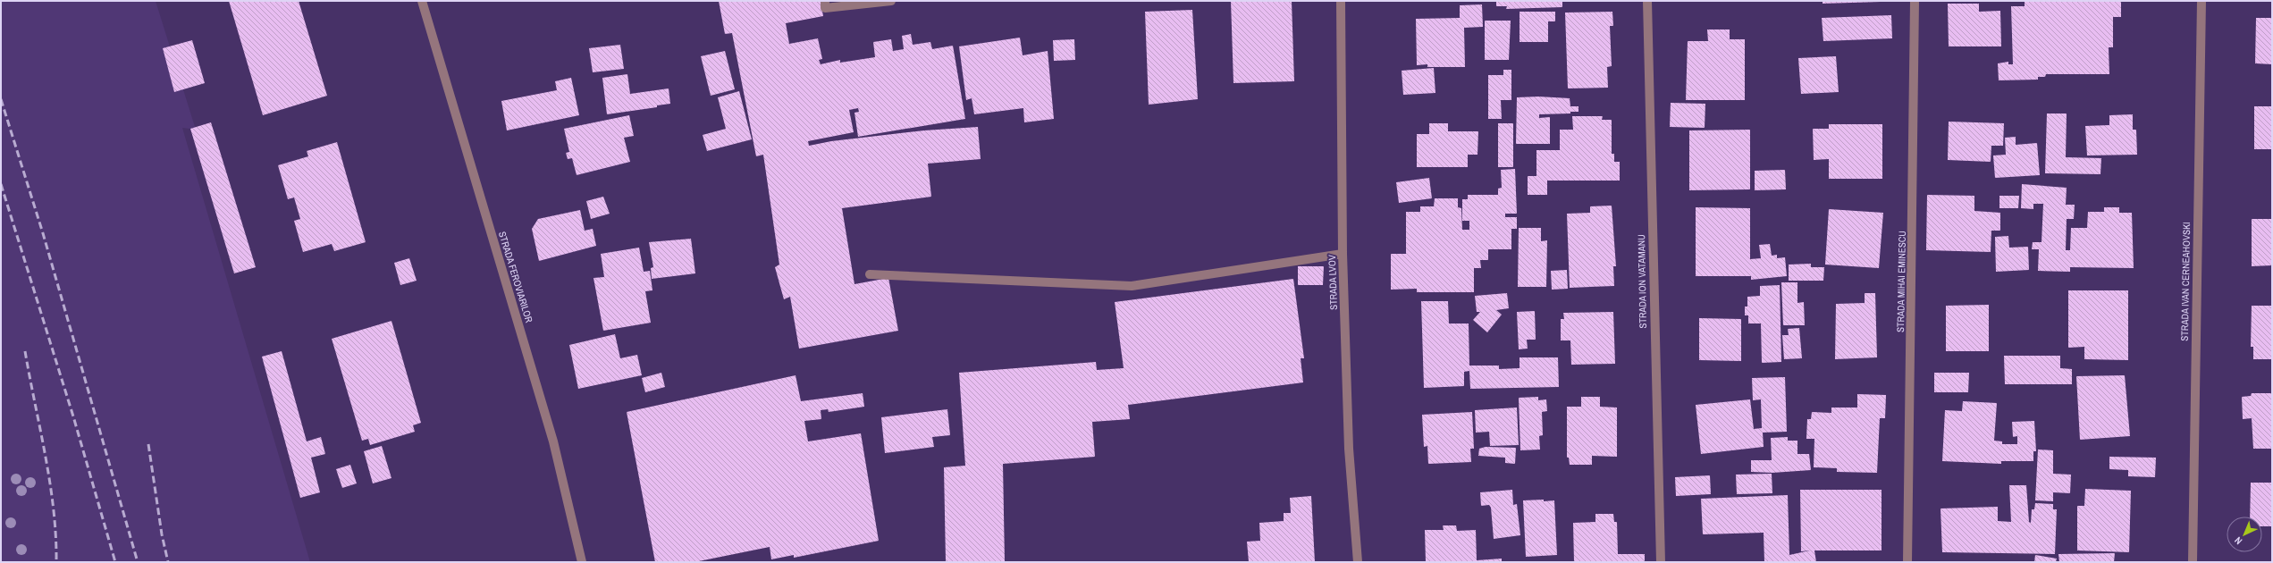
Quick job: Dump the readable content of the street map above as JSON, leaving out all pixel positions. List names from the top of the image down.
{
  "streets": {
    "street": [
      "STRADA FEROVIARILOR",
      "STRADA ION VATAMANU",
      "STRADA MIHAI EMINESCU",
      "STRADA IVAN CERNEAHOVSKI",
      "STRADA LVOV"
    ]
  },
  "north": "bottom left"
}
